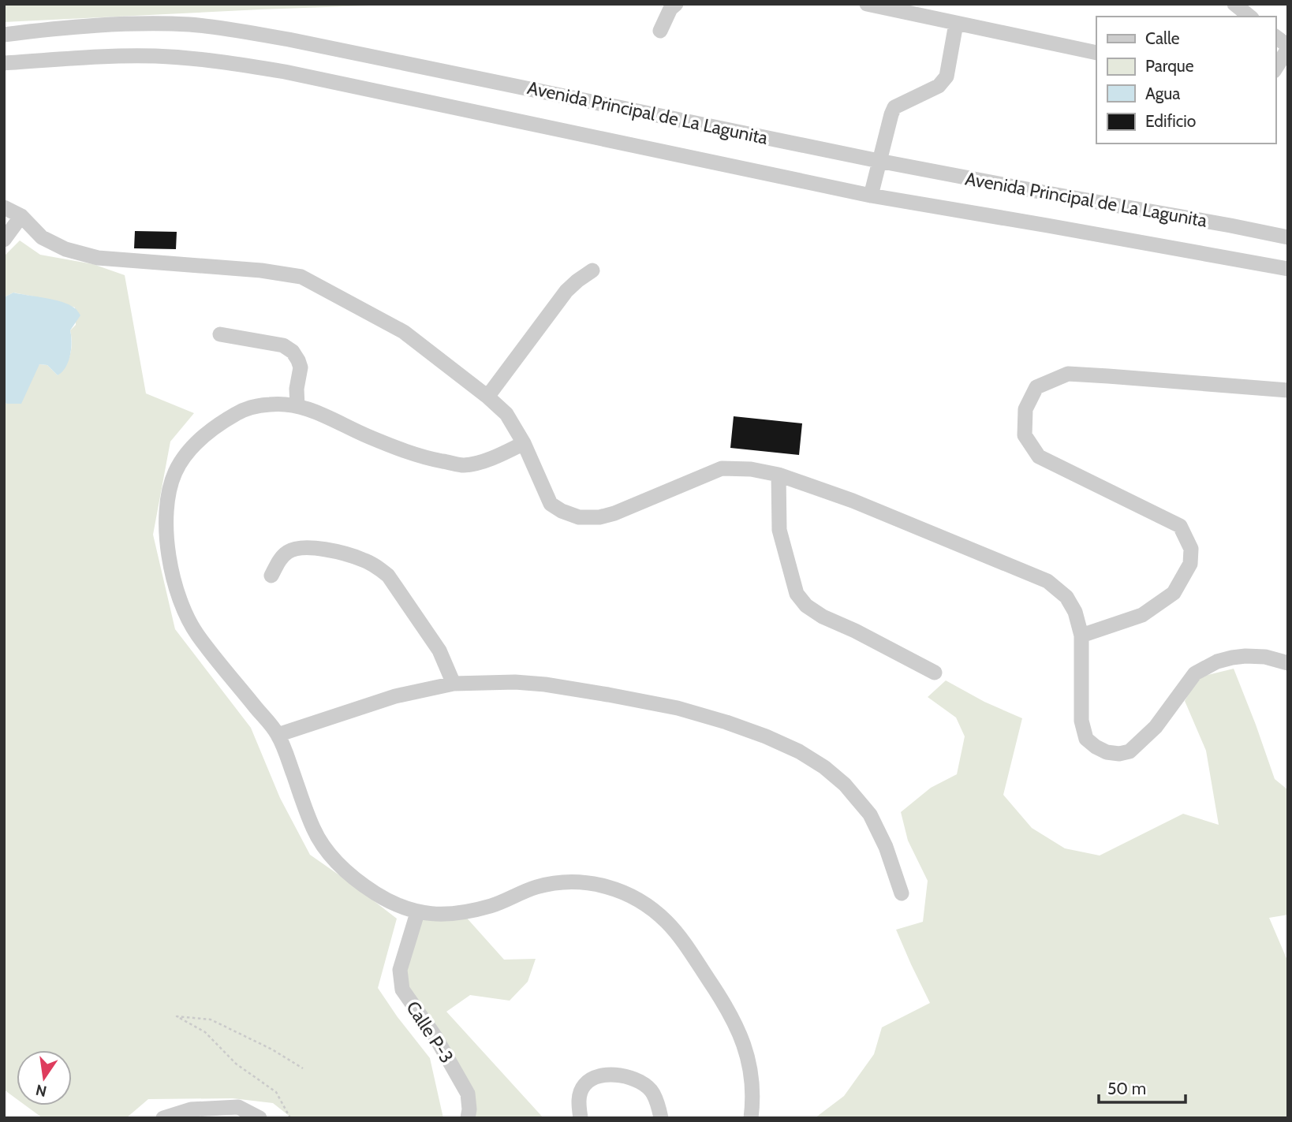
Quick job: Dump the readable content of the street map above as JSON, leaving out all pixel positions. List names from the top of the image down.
{
  "streets": {
    "street": ["Avenida Principal de La Lagunita", "Calle P-3"]
  },
  "legend": [
    "Calle",
    "Parque",
    "Agua",
    "Edificio"
  ],
  "scale_bar": "50 m",
  "north": "bottom"
}
